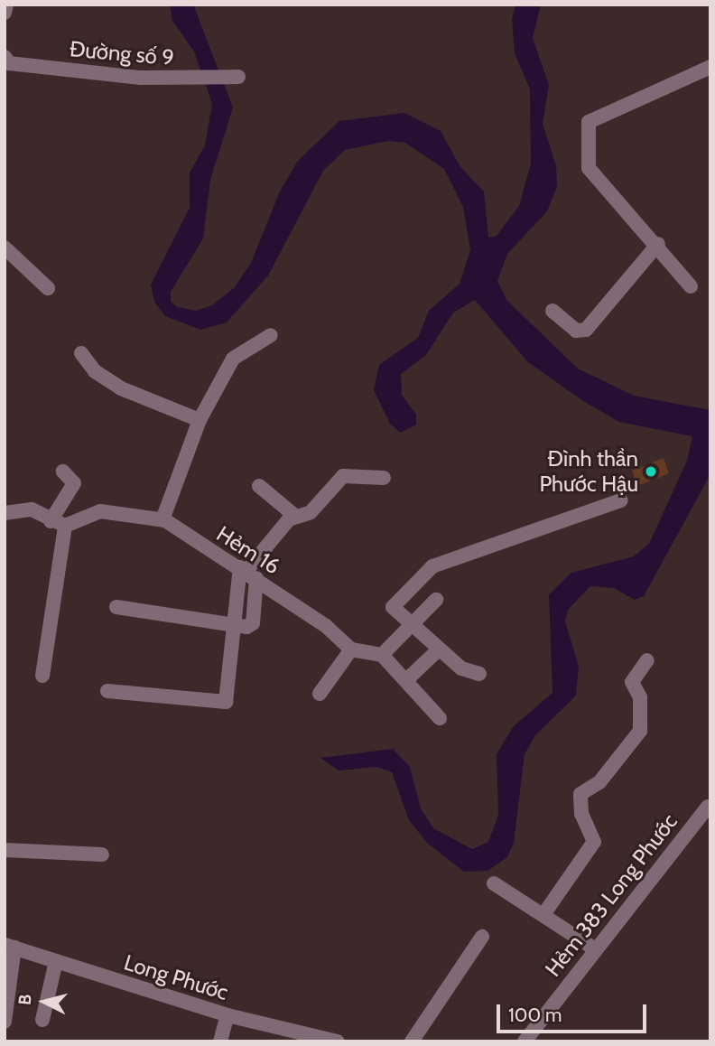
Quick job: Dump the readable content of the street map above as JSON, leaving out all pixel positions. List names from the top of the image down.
{
  "streets": {
    "street": [
      "Đường số 9",
      "Hẻm 16",
      "Hẻm 383 Long Phước",
      "Long Phước"
    ]
  },
  "places": ["Đình thần Phước Hậu"],
  "scale_bar": "100 m",
  "north": "left"
}
